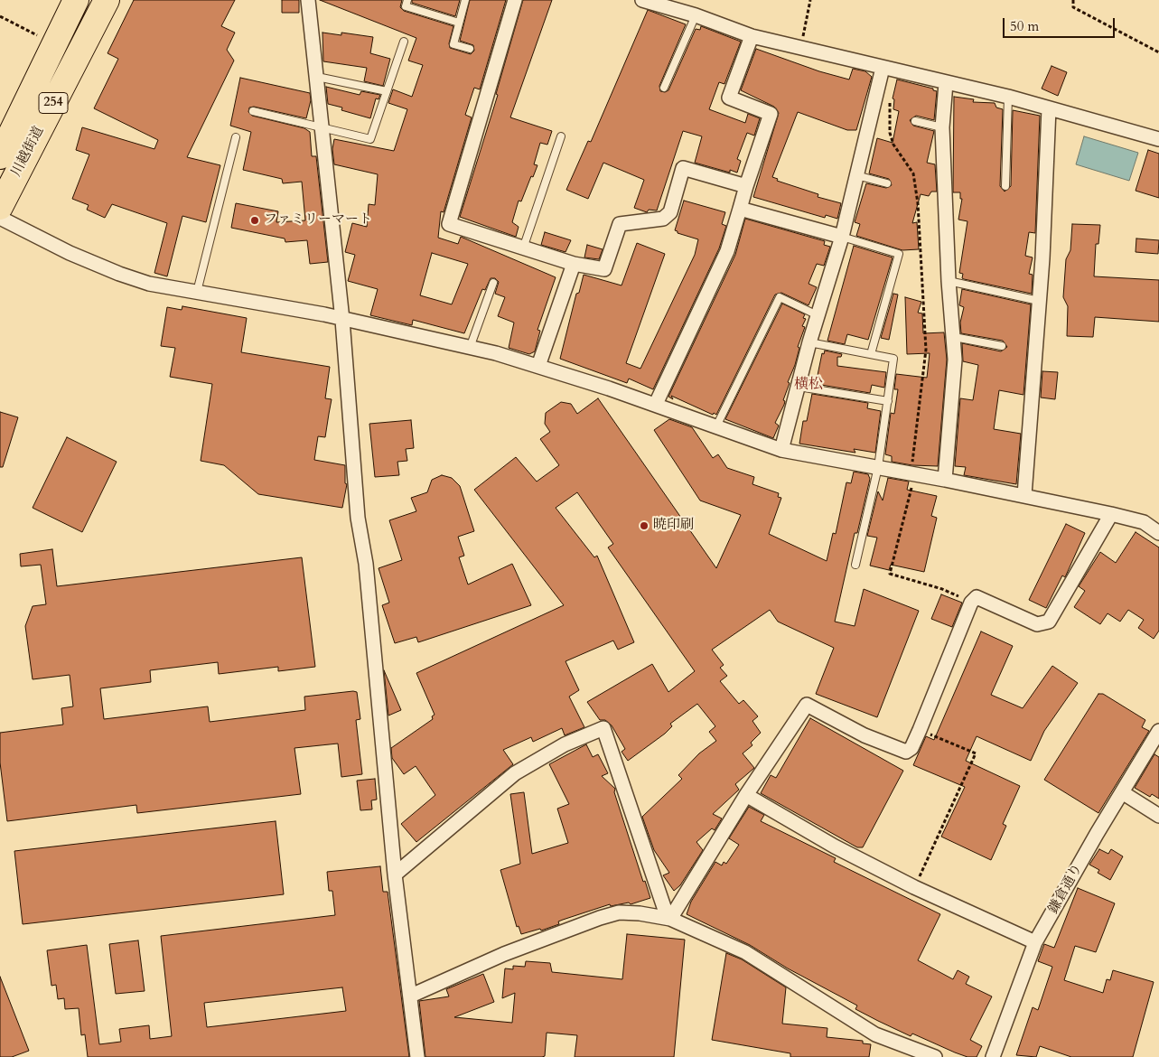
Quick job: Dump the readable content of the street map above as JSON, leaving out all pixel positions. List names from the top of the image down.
{
  "streets": {
    "highway": ["254", "川越街道"],
    "street": ["鎌倉通り"]
  },
  "districts": ["横松"],
  "places": ["ファミリーマート", "暁印刷"],
  "scale_bar": "50 m"
}
